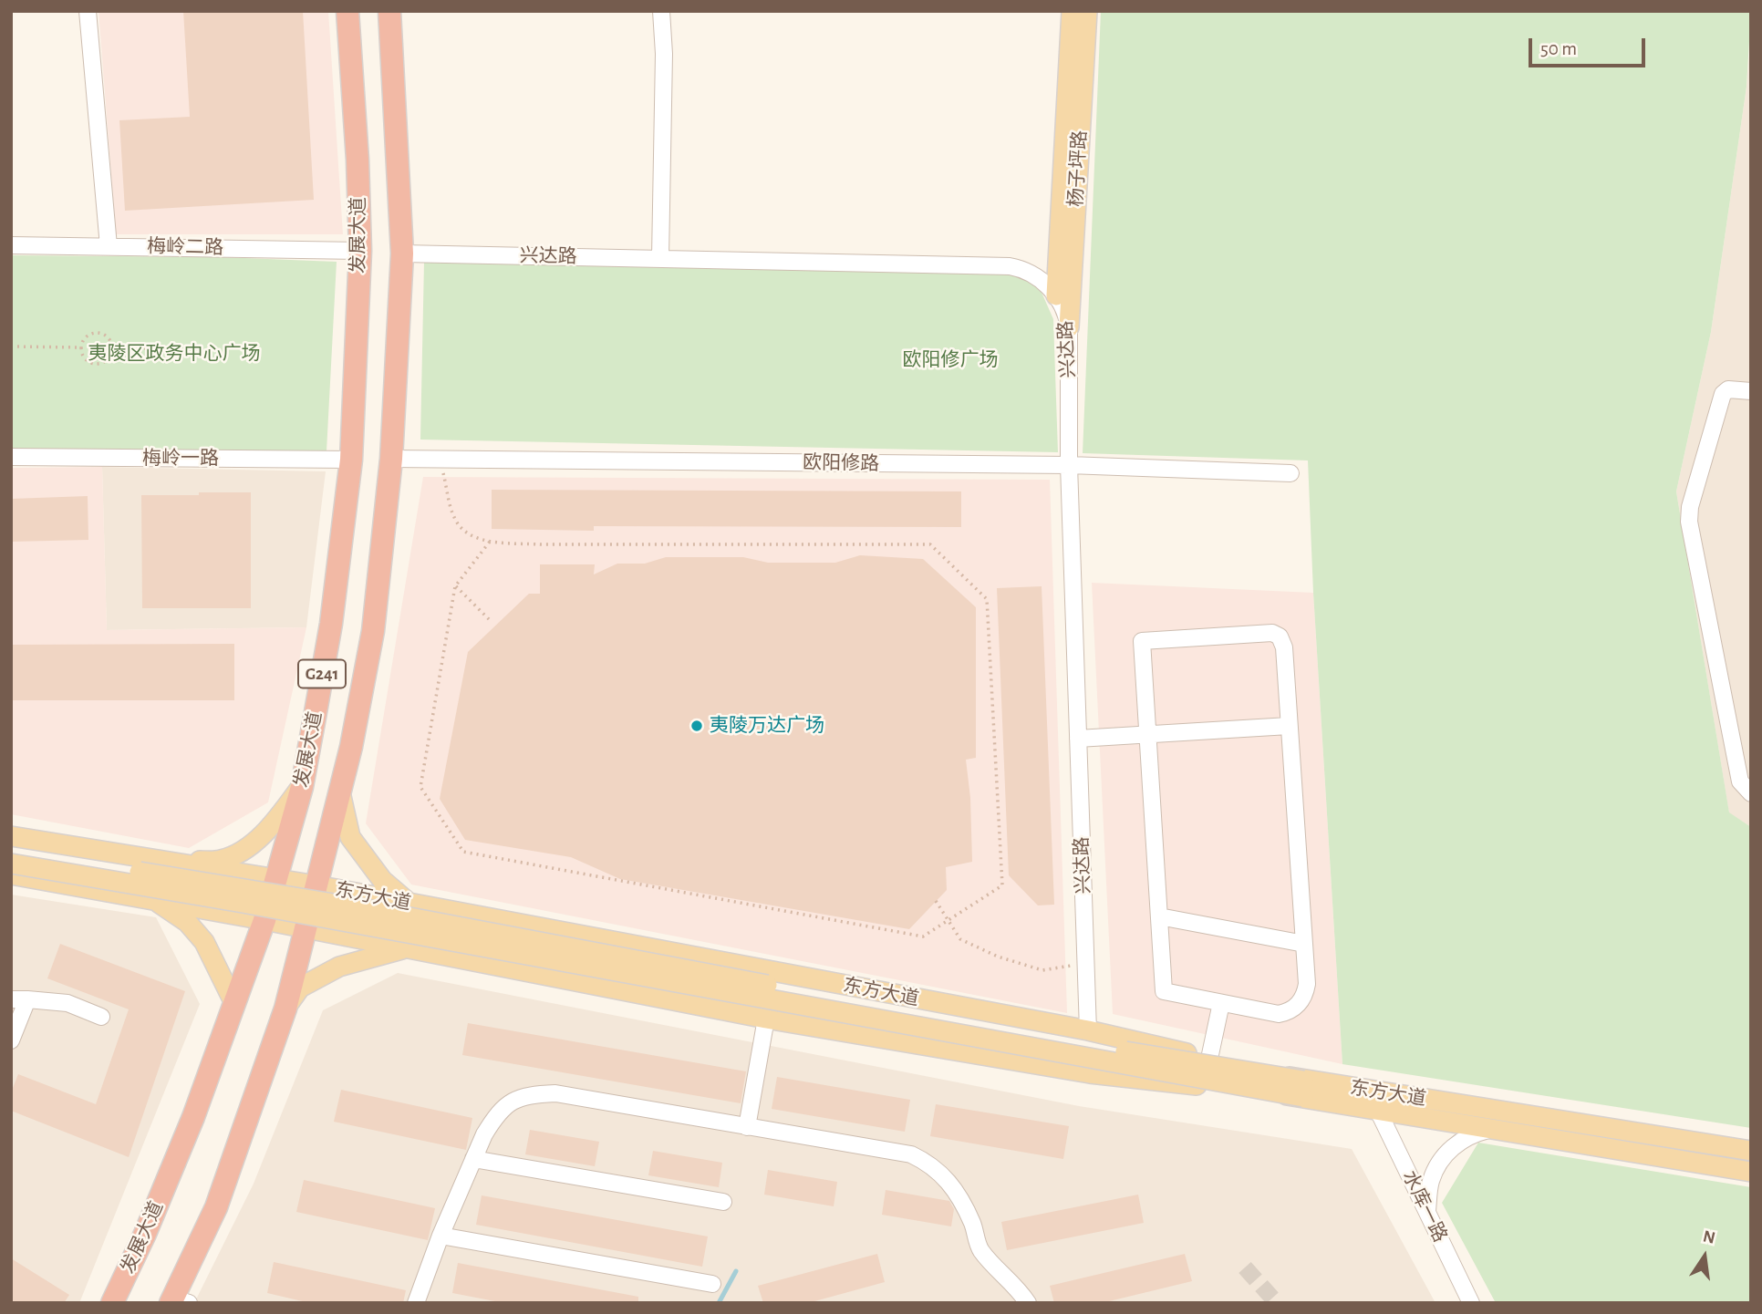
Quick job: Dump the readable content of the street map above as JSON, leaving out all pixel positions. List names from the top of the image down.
{
  "streets": {
    "highway": ["发展大道", "G241"],
    "main road": ["杨子坪路", "东方大道"],
    "street": [
      "梅岭二路",
      "兴达路",
      "梅岭一路",
      "欧阳修路",
      "水库一路"
    ]
  },
  "crossings": [
    ["杨子坪路", "兴达路"],
    ["发展大道", "梅岭二路"],
    ["发展大道", "兴达路"],
    ["发展大道", "梅岭一路"],
    ["发展大道", "欧阳修路"],
    ["发展大道", "东方大道"],
    ["兴达路", "欧阳修路"],
    ["兴达路", "东方大道"],
    ["东方大道", "水库一路"]
  ],
  "parks": ["夷陵区政务中心广场", "欧阳修广场"],
  "places": ["夷陵万达广场"],
  "scale_bar": "50 m",
  "north": "top"
}
